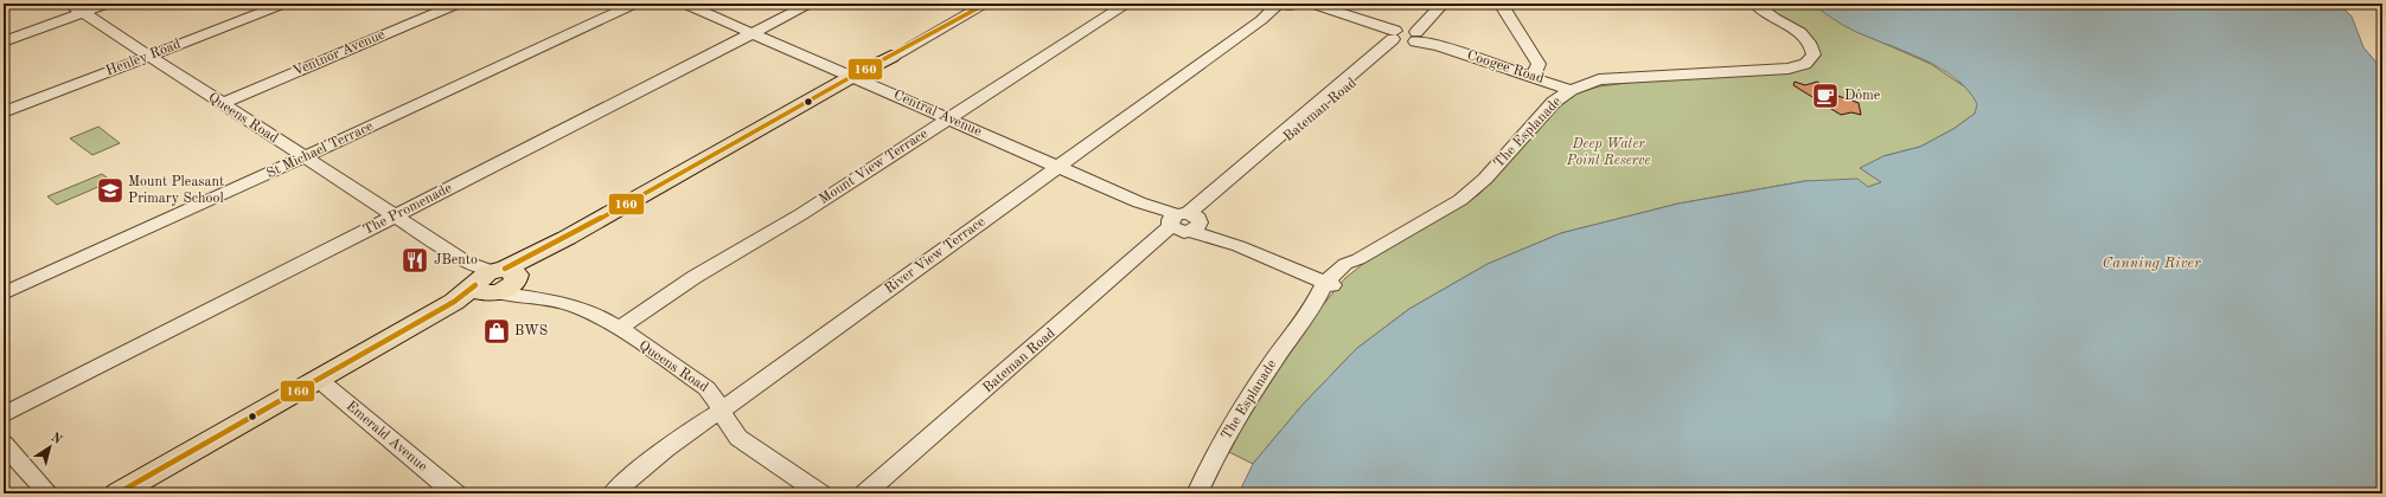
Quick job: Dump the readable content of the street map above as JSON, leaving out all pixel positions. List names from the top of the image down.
{
  "streets": {
    "street": [
      "Ventnor Avenue",
      "Henley Road",
      "Coogee Road",
      "Bateman Road",
      "Central Avenue",
      "Queens Road",
      "The Esplanade",
      "St Michael Terrace",
      "Mount View Terrace",
      "The Promenade",
      "River View Terrace",
      "Emerald Avenue"
    ]
  },
  "crossings": [
    ["Ventnor Avenue", "Queens Road"],
    ["Henley Road", "Queens Road"],
    ["Coogee Road", "Bateman Road"],
    ["Coogee Road", "The Esplanade"],
    ["Coogee Road", "River View Terrace"],
    ["Bateman Road", "Central Avenue"],
    ["Central Avenue", "The Esplanade"],
    ["Central Avenue", "Mount View Terrace"],
    ["Central Avenue", "The Promenade"],
    ["Central Avenue", "River View Terrace"],
    ["Queens Road", "St Michael Terrace"],
    ["Queens Road", "Mount View Terrace"],
    ["Queens Road", "The Promenade"],
    ["Queens Road", "River View Terrace"]
  ],
  "water": ["Canning River"],
  "parks": ["Deep Water Point Reserve"],
  "places": {
    "cafe": ["Dôme"],
    "school or university": ["Mount Pleasant Primary School"],
    "restaurant": ["JBento"],
    "shop": ["BWS"]
  },
  "lines": ["transit line 160"],
  "north": "top right"
}
